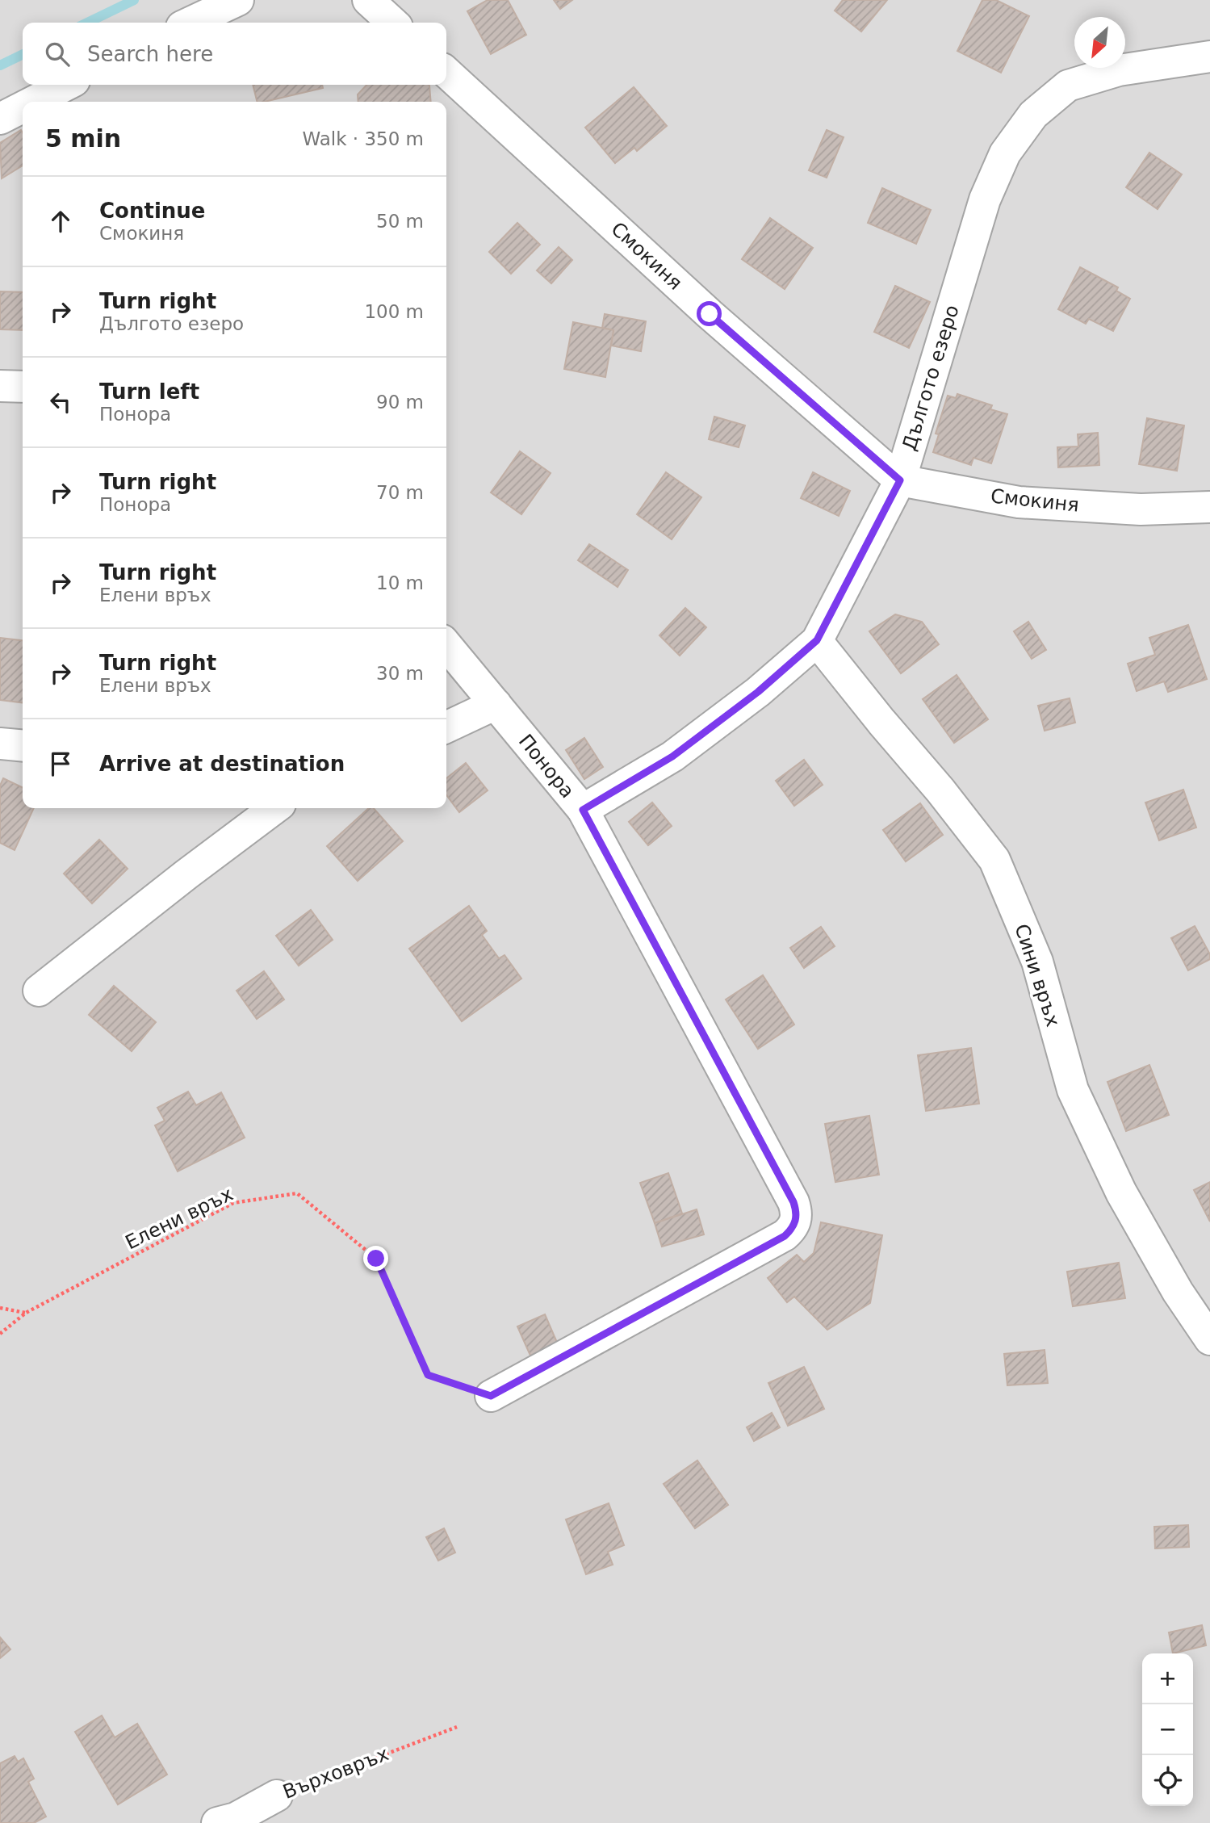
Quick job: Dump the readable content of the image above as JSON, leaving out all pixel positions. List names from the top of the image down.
{
  "streets": {
    "street": [
      "Смокиня",
      "Дългото езеро",
      "Понора",
      "Сини връх",
      "Върховръх"
    ],
    "path": ["Елени връх"]
  },
  "crossings": [
    ["Смокиня", "Дългото езеро"],
    ["Дългото езеро", "Понора"],
    ["Дългото езеро", "Сини връх"],
    ["Понора", "Елени връх"]
  ],
  "north": "bottom left",
  "page": {
    "search": "Search here",
    "heading": ["5 min", "Walk · 350 m"],
    "list": [
      ["Continue", "Смокиня", "50 m"],
      ["Turn right", "Дългото езеро", "100 m"],
      ["Turn left", "Понора", "90 m"],
      ["Turn right", "Понора", "70 m"],
      ["Turn right", "Елени връх", "10 m"],
      ["Turn right", "Елени връх", "30 m"],
      "Arrive at destination"
    ],
    "map_buttons": ["+", "−"]
  }
}
